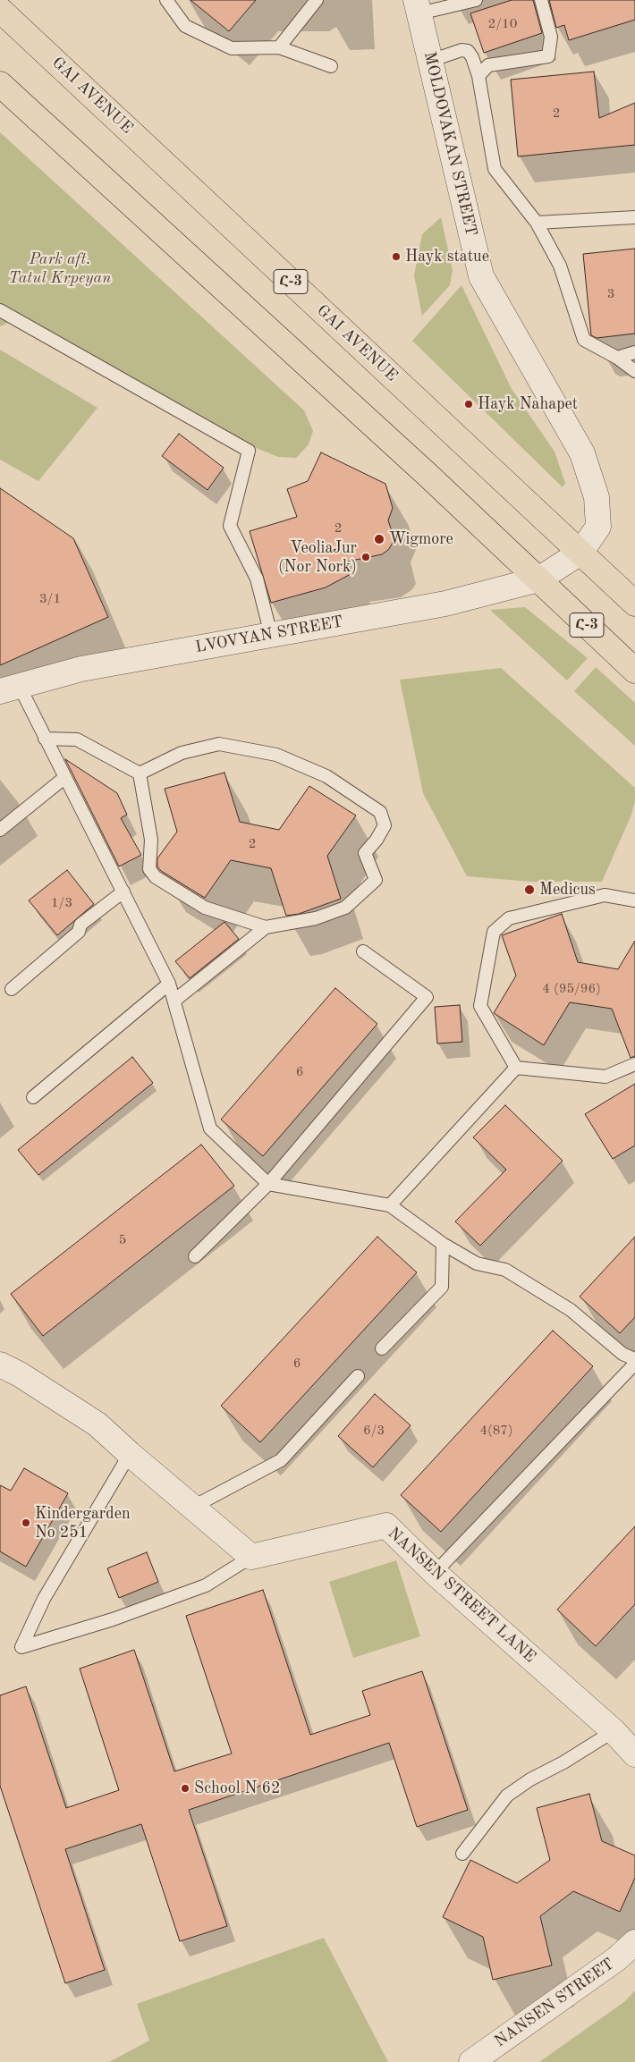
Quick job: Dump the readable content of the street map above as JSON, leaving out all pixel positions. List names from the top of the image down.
{
  "streets": {
    "main road": ["GAI AVENUE", "Հ-3"],
    "street": [
      "MOLDOVAKAN STREET",
      "LVOVYAN STREET",
      "NANSEN STREET LANE",
      "NANSEN STREET"
    ]
  },
  "crossings": [
    ["GAI AVENUE", "MOLDOVAKAN STREET"],
    ["MOLDOVAKAN STREET", "Հ-3"],
    ["MOLDOVAKAN STREET", "LVOVYAN STREET"],
    ["Հ-3", "LVOVYAN STREET"]
  ],
  "parks": ["Park aft. Tatul Krpeyan"],
  "places": [
    "Hayk statue",
    "Hayk Nahapet",
    "Wigmore",
    "VeoliaJur (Nor Nork)",
    "Medicus",
    "Kindergarden No 251",
    "School N 62"
  ],
  "house_numbers": [
    "2/10",
    "2",
    "3",
    "2",
    "3/1",
    "2",
    "1/3",
    "4 (95/96)",
    "6",
    "5",
    "6",
    "6/3",
    "4(87)"
  ]
}
